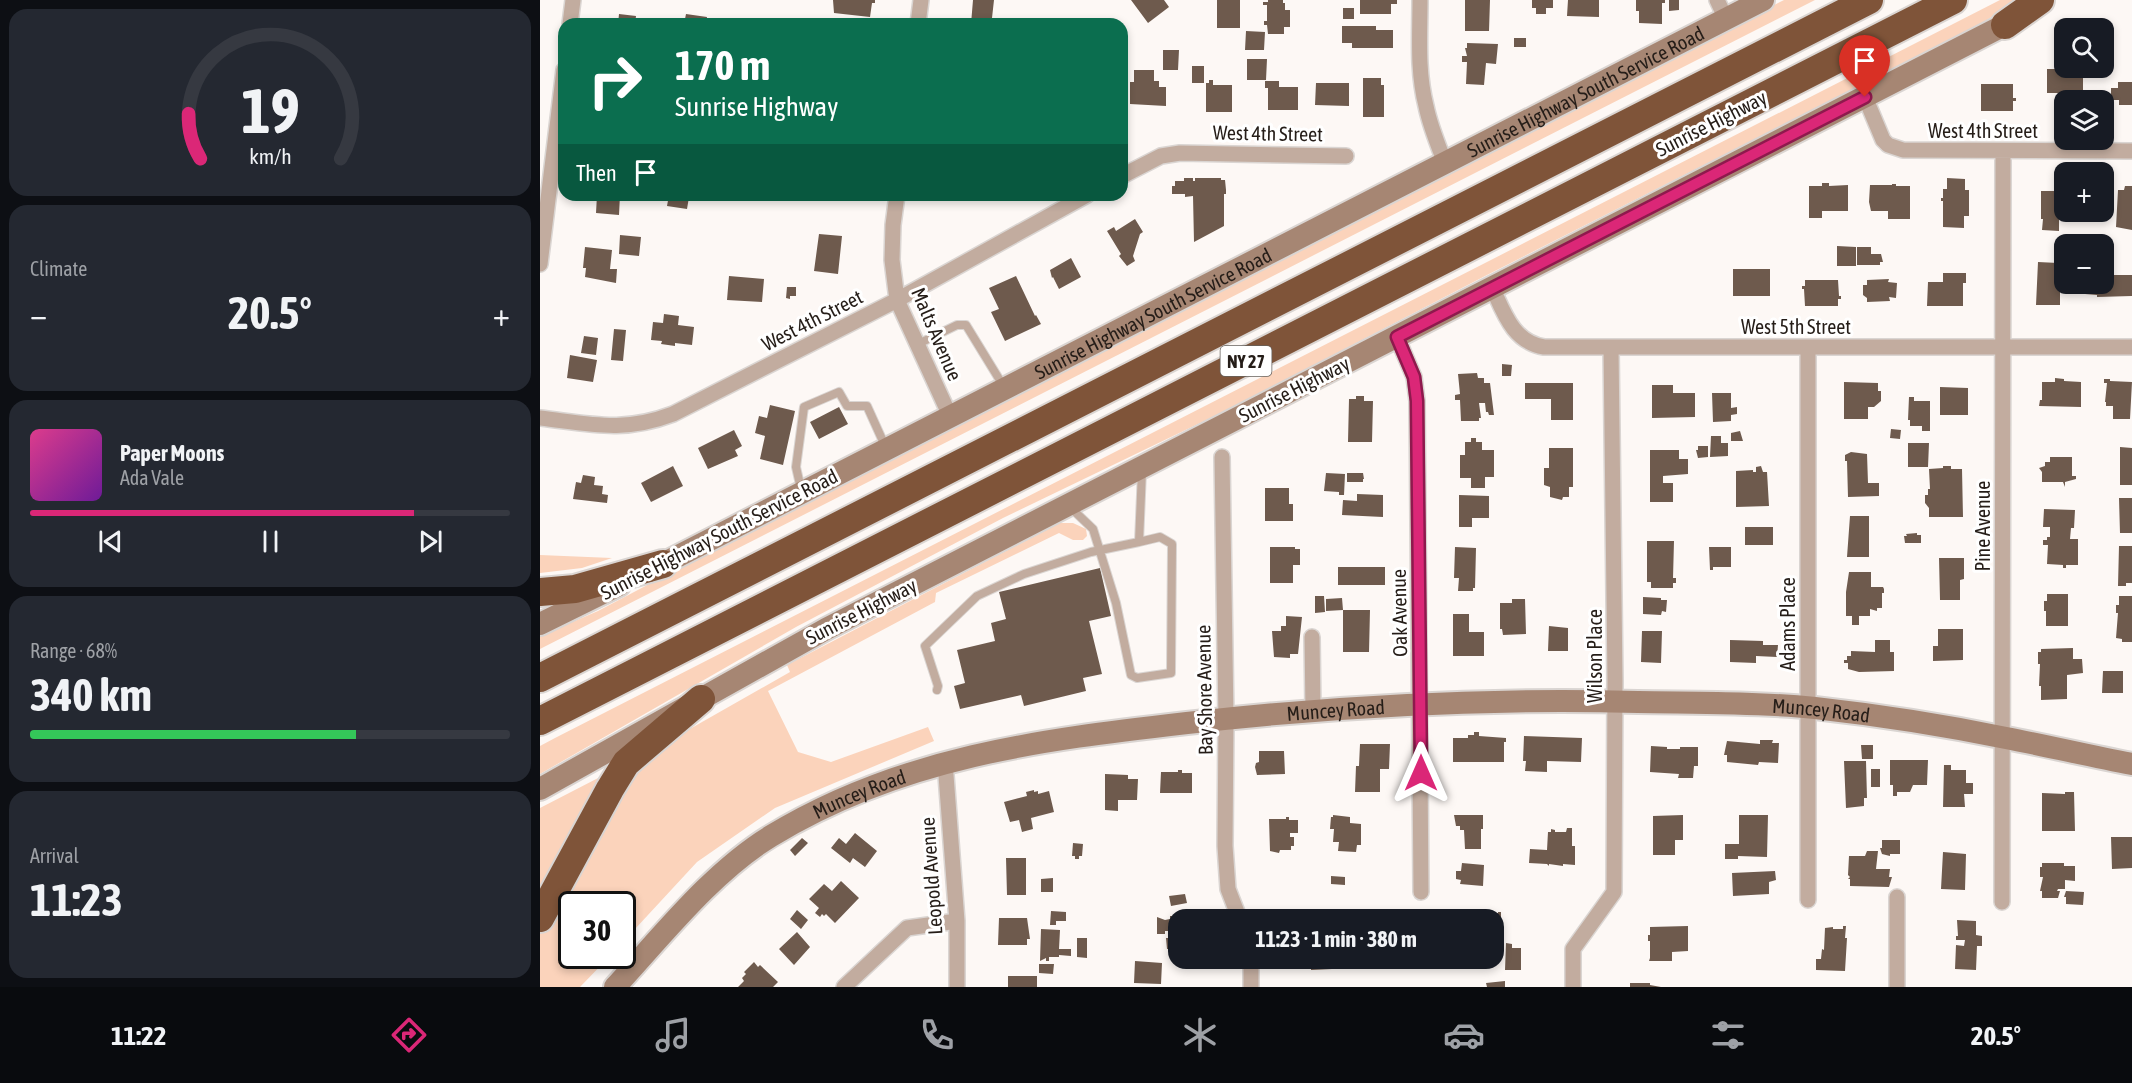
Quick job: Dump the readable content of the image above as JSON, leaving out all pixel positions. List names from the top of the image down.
{
  "streets": {
    "highway": ["Sunrise Highway", "NY 27"],
    "main road": ["Sunrise Highway South Service Road", "Muncey Road"],
    "street": [
      "West 4th Street",
      "West 5th Street",
      "Malts Avenue",
      "Pine Avenue",
      "Oak Avenue",
      "Adams Place",
      "Wilson Place",
      "Bay Shore Avenue",
      "Leopold Avenue"
    ]
  },
  "crossings": [
    ["Sunrise Highway South Service Road", "Malts Avenue"],
    ["Sunrise Highway", "West 4th Street"],
    ["Sunrise Highway", "West 5th Street"],
    ["Sunrise Highway", "Oak Avenue"],
    ["West 4th Street", "Malts Avenue"],
    ["West 4th Street", "Pine Avenue"],
    ["West 5th Street", "Pine Avenue"],
    ["West 5th Street", "Adams Place"],
    ["West 5th Street", "Wilson Place"],
    ["Pine Avenue", "Muncey Road"],
    ["Oak Avenue", "Muncey Road"],
    ["Adams Place", "Muncey Road"],
    ["Wilson Place", "Muncey Road"],
    ["Bay Shore Avenue", "Muncey Road"],
    ["Muncey Road", "Leopold Avenue"]
  ],
  "page": {
    "map_buttons": ["+", "−"],
    "turn": ["170 m", "Sunrise Highway"],
    "then": "Then",
    "tile": [
      "Climate",
      ["Range · 68%", "340 km"],
      ["Arrival", "11:23"]
    ],
    "heat": ["−", "20.5°", "+"],
    "song": ["Paper Moons", "Ada Vale"],
    "limit": "30",
    "trip": "11:23 · 1 min · 380 m",
    "tabs": ["11:22", "20.5°"],
    "gauge": ["19", "km/h"]
  }
}
